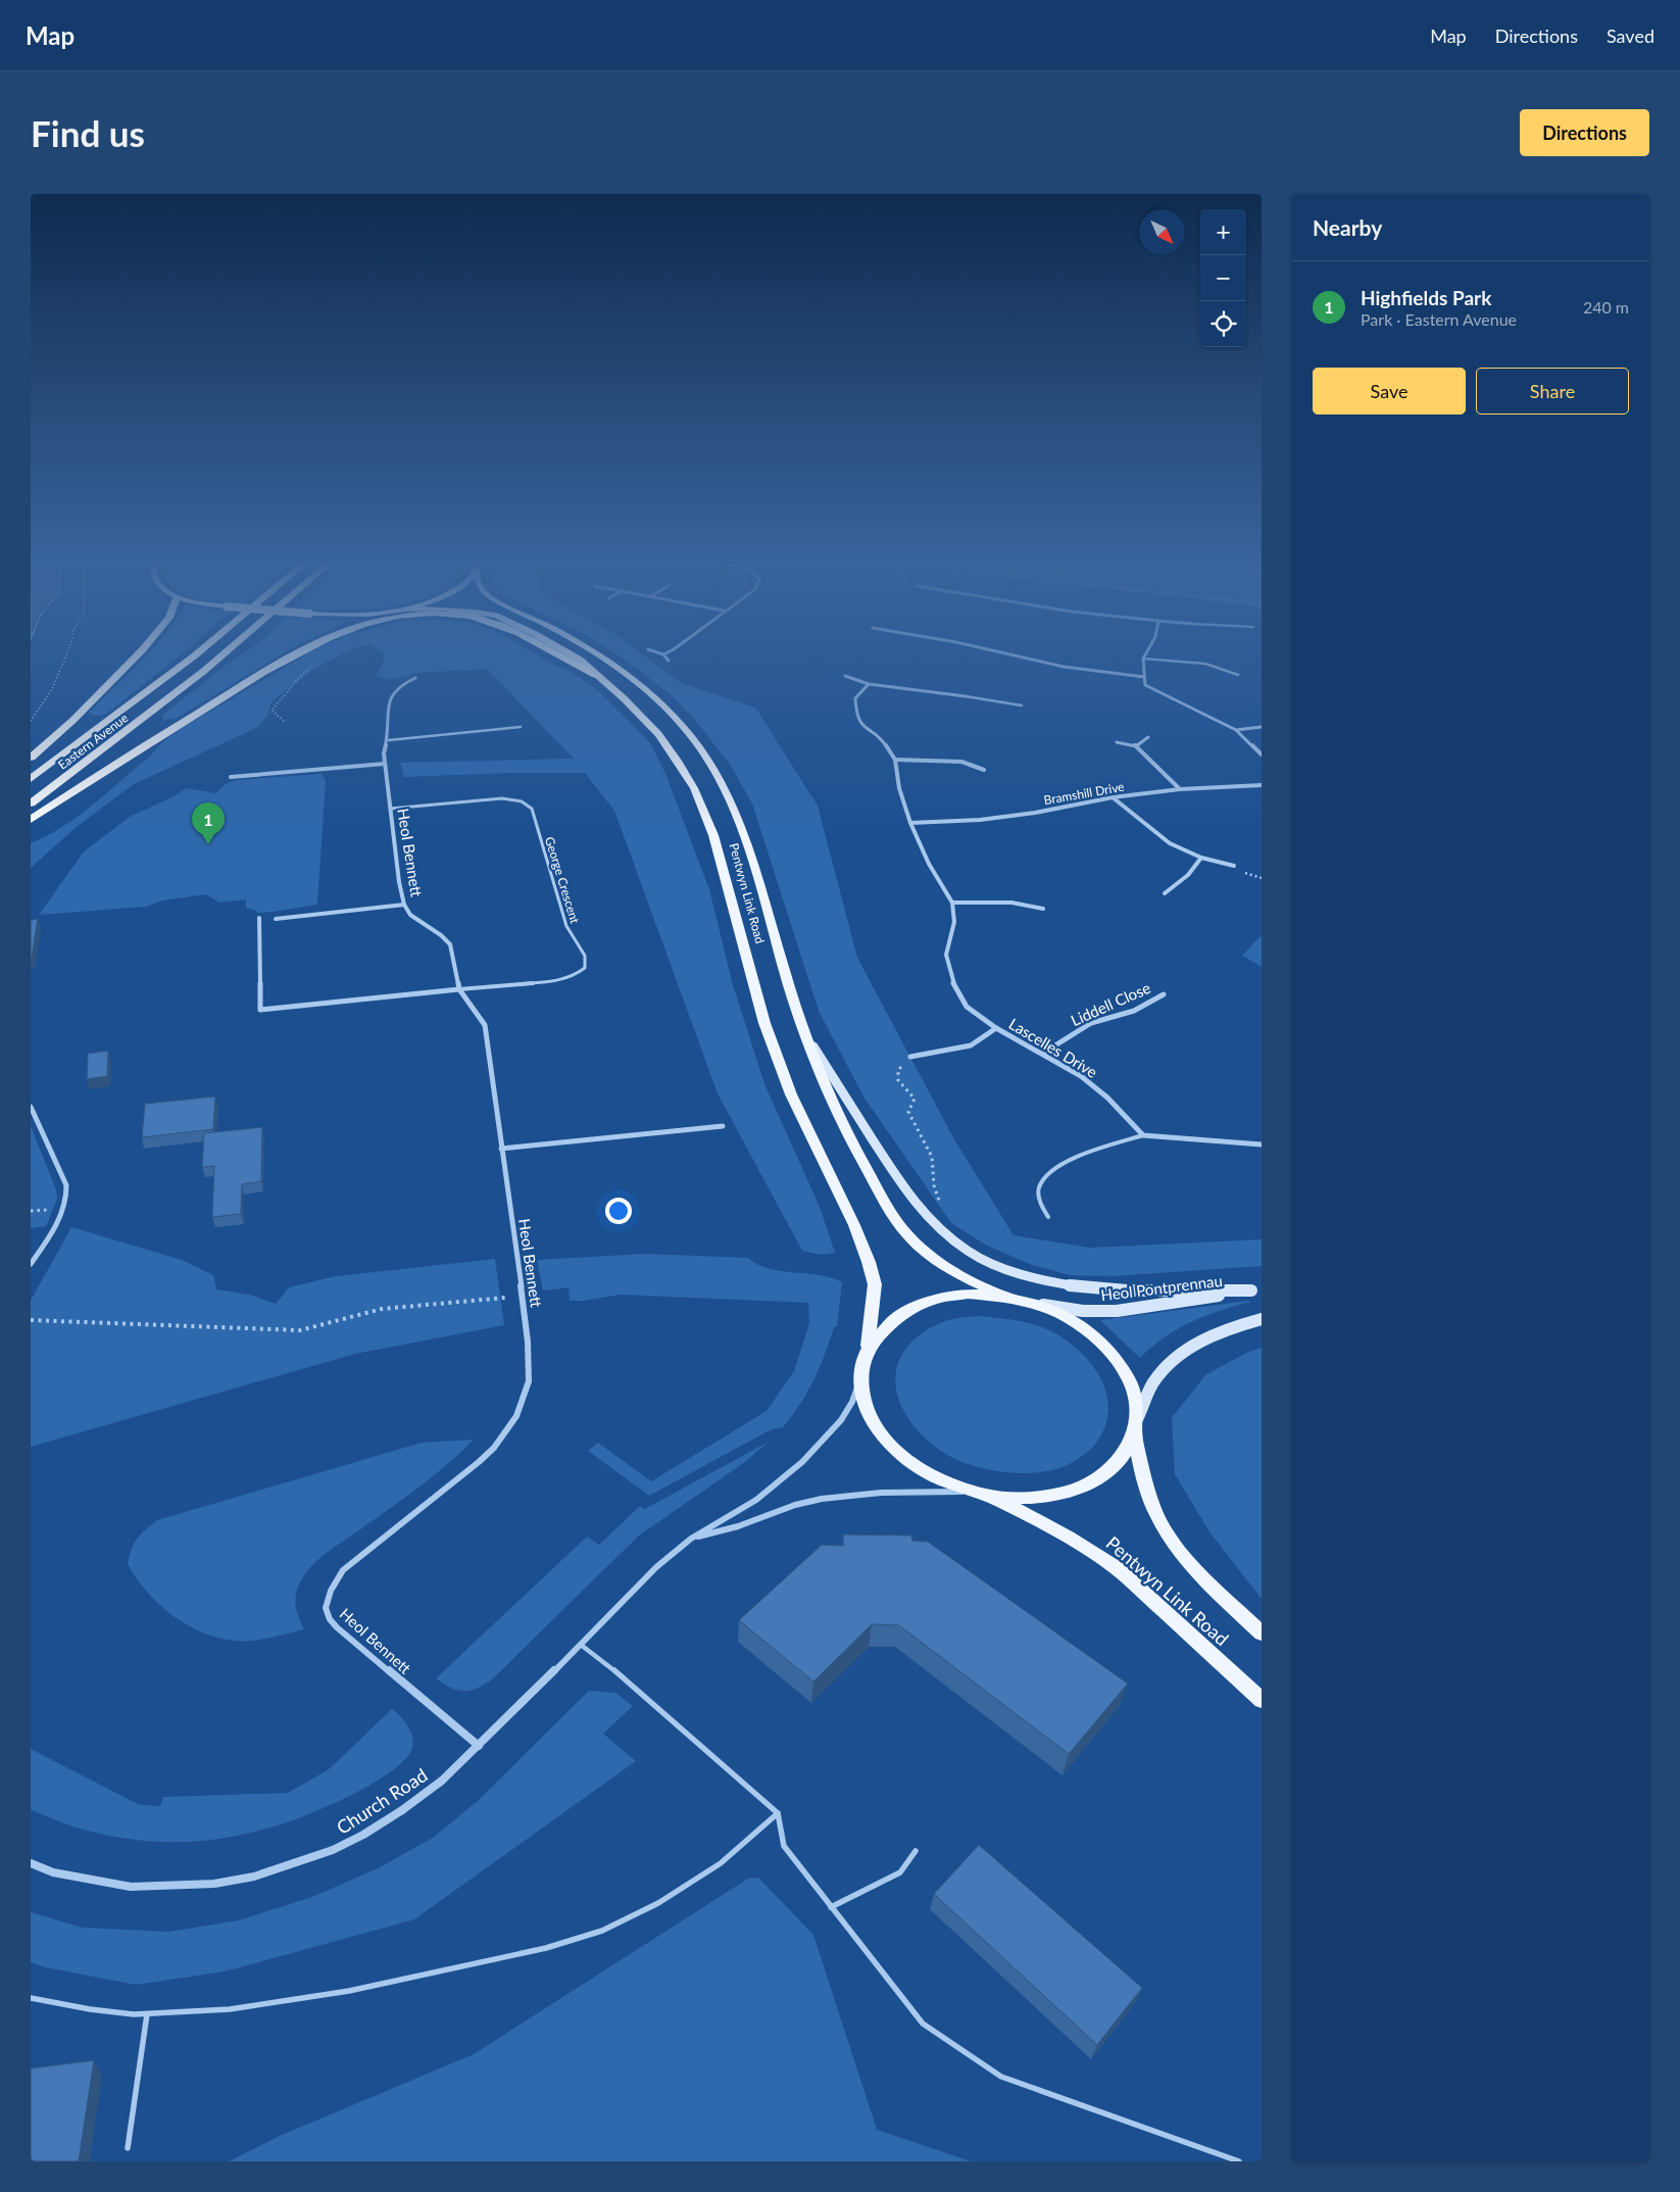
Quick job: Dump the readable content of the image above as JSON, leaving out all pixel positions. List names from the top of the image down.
{
  "streets": {
    "highway": ["Eastern Avenue"],
    "main road": ["Pentwyn Link Road"],
    "street": [
      "Bramshill Drive",
      "Heol Bennett",
      "Liddell Close",
      "Lascelles Drive",
      "Heol Pontprennau",
      "Church Road"
    ],
    "lane": ["George Crescent"]
  },
  "crossings": [
    ["Bramshill Drive", "Lascelles Drive"],
    ["Heol Bennett", "George Crescent"],
    ["Heol Bennett", "Church Road"],
    ["Pentwyn Link Road", "Heol Pontprennau"],
    ["Pentwyn Link Road", "Church Road"],
    ["Liddell Close", "Lascelles Drive"]
  ],
  "north": "bottom right",
  "page": {
    "header": "Map",
    "nav": ["Map", "Directions", "Saved"],
    "buttons": [
      "Directions",
      ["Save", "Share"]
    ],
    "title": "Find us",
    "heading": "Nearby",
    "map_buttons": ["+", "−"],
    "list": [
      {
        "mark": "1",
        "name": "Highfields Park",
        "note": "Park · Eastern Avenue",
        "value": "240 m"
      }
    ],
    "pins": "1"
  }
}
